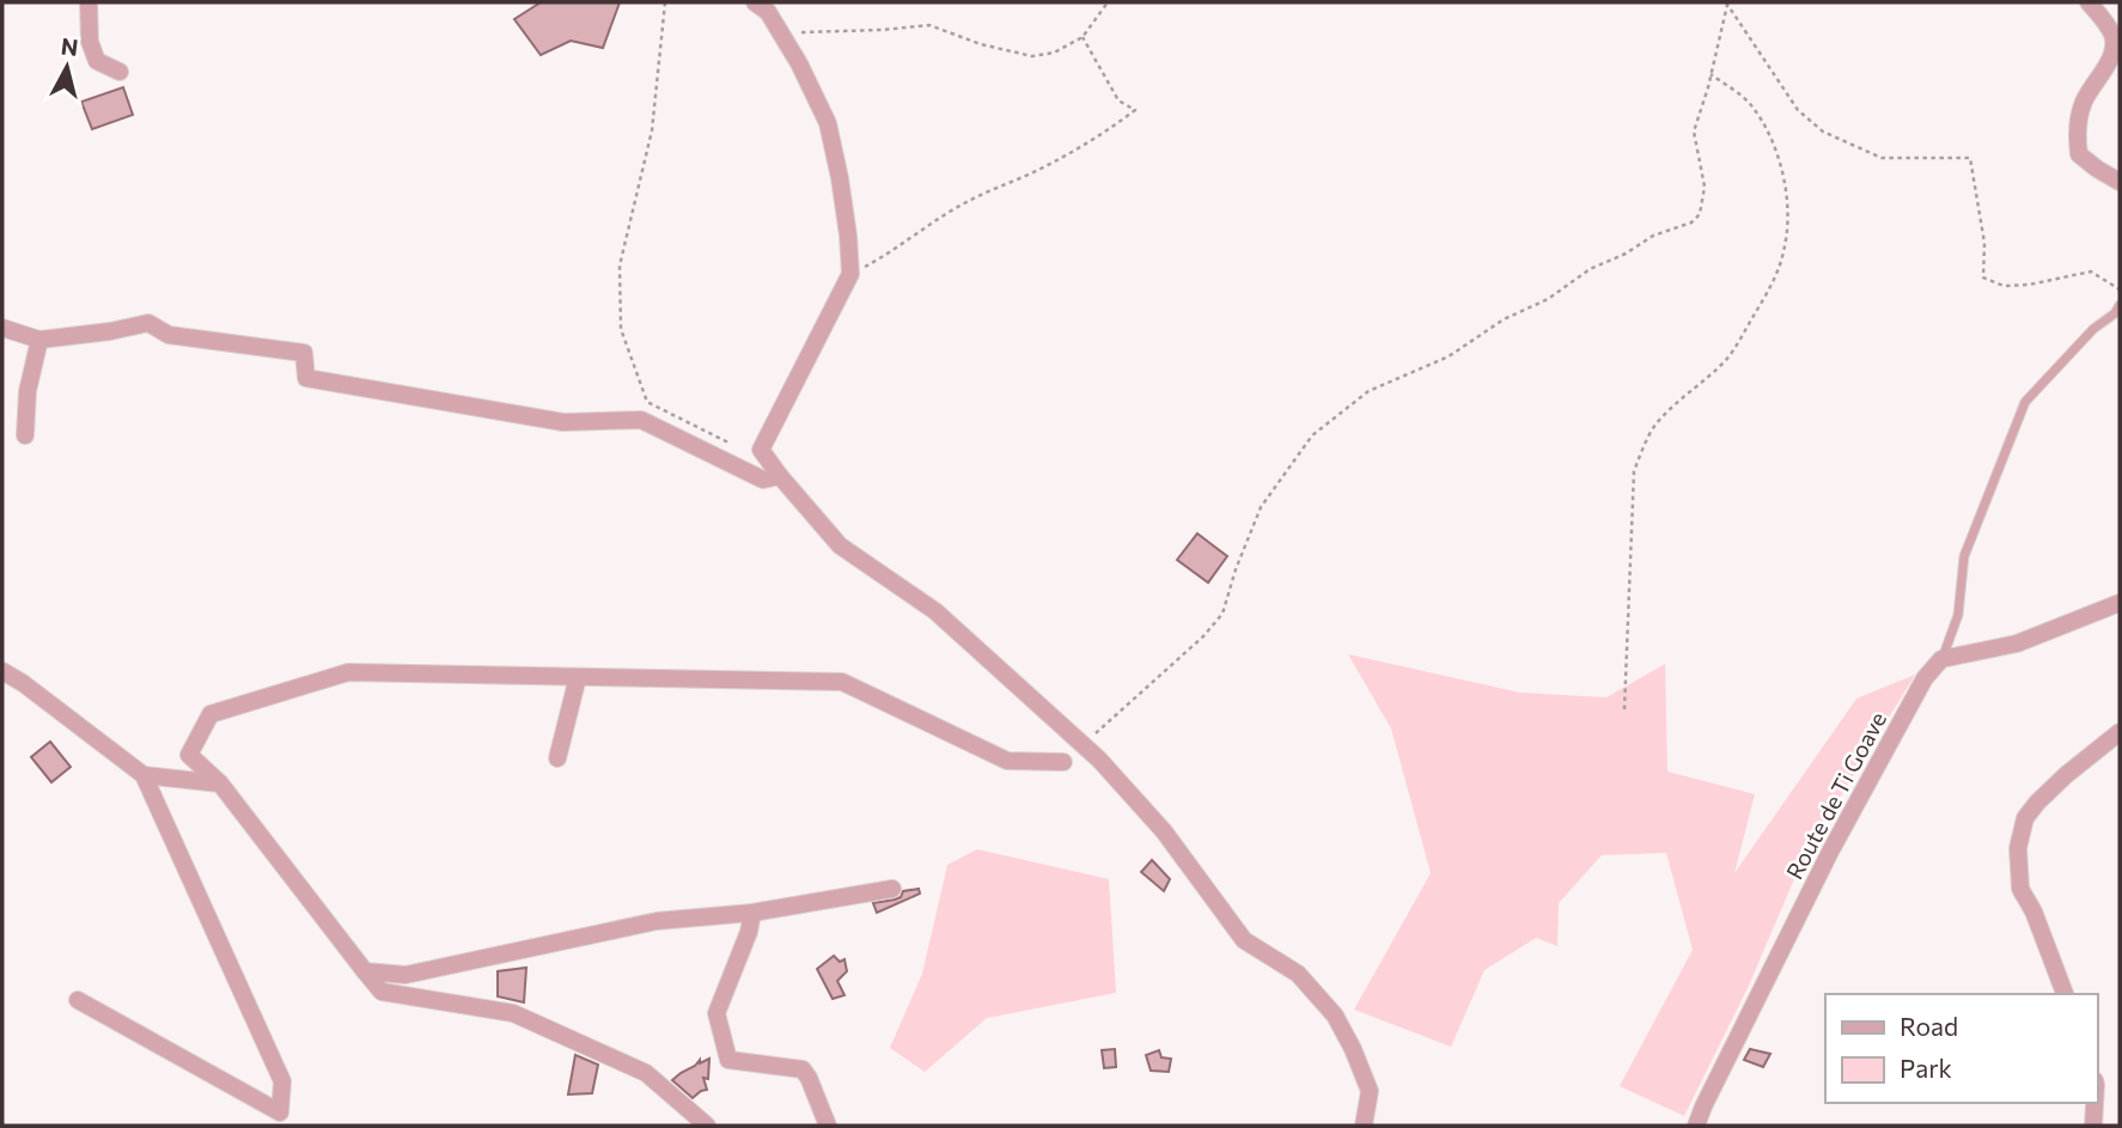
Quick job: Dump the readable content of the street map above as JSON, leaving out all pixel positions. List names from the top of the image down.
{
  "streets": {
    "street": ["Route de Ti Goave"]
  },
  "legend": ["Road", "Park"],
  "north": "top"
}
